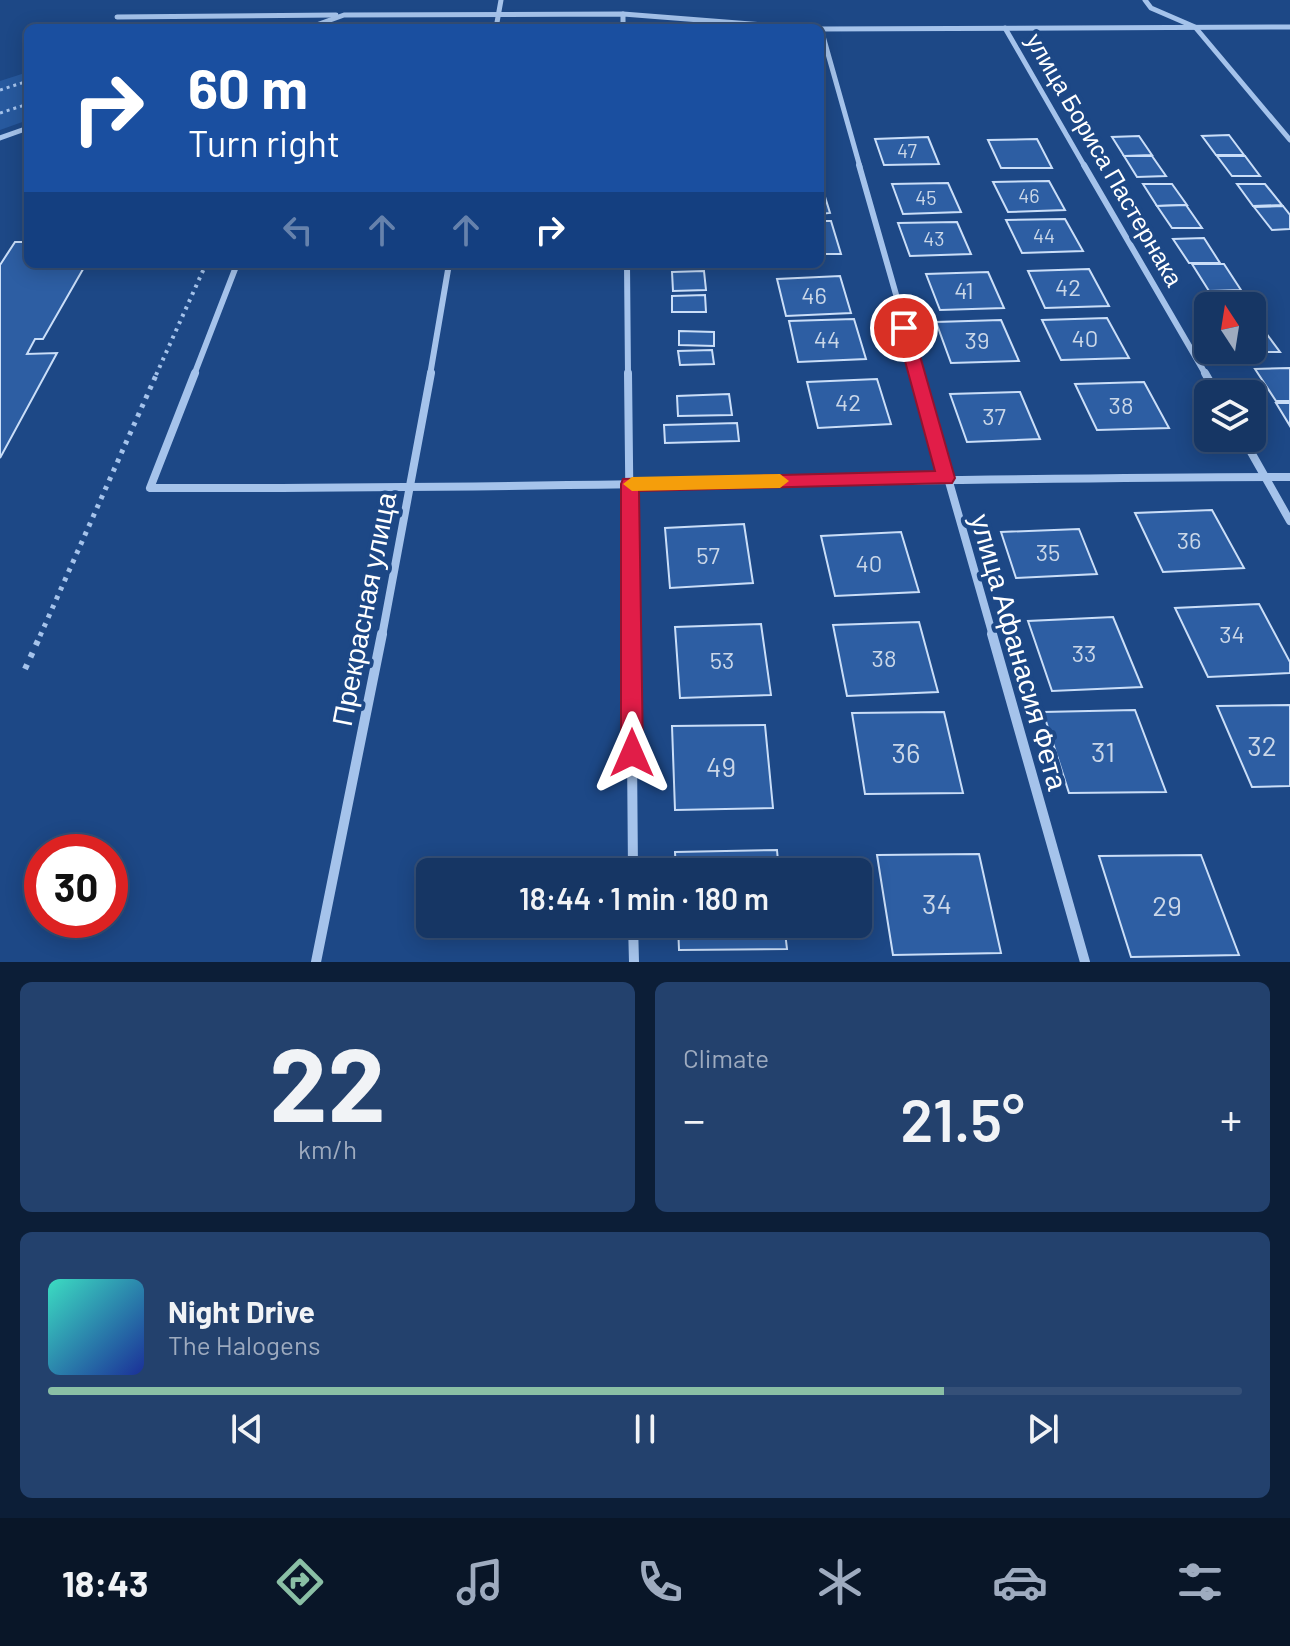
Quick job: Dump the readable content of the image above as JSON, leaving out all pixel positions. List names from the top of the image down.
{
  "streets": {
    "street": ["улица Бориса Пастернака", "Прекрасная улица", "улица Афанасия Фета"]
  },
  "house_numbers": [
    "47",
    "46",
    "45",
    "44",
    "43",
    "42",
    "41",
    "46",
    "40",
    "44",
    "39",
    "42",
    "38",
    "37",
    "36",
    "35",
    "57",
    "40",
    "34",
    "33",
    "38",
    "53",
    "32",
    "31",
    "36",
    "49",
    "34",
    "29"
  ],
  "north": "top",
  "page": {
    "turn": ["60 m", "Turn right"],
    "limit": "30",
    "trip": "18:44 · 1 min · 180 m",
    "tile": [
      ["22", "km/h"],
      "Climate"
    ],
    "heat": ["−", "21.5°", "+"],
    "song": ["Night Drive", "The Halogens"],
    "tabs": "18:43"
  }
}
